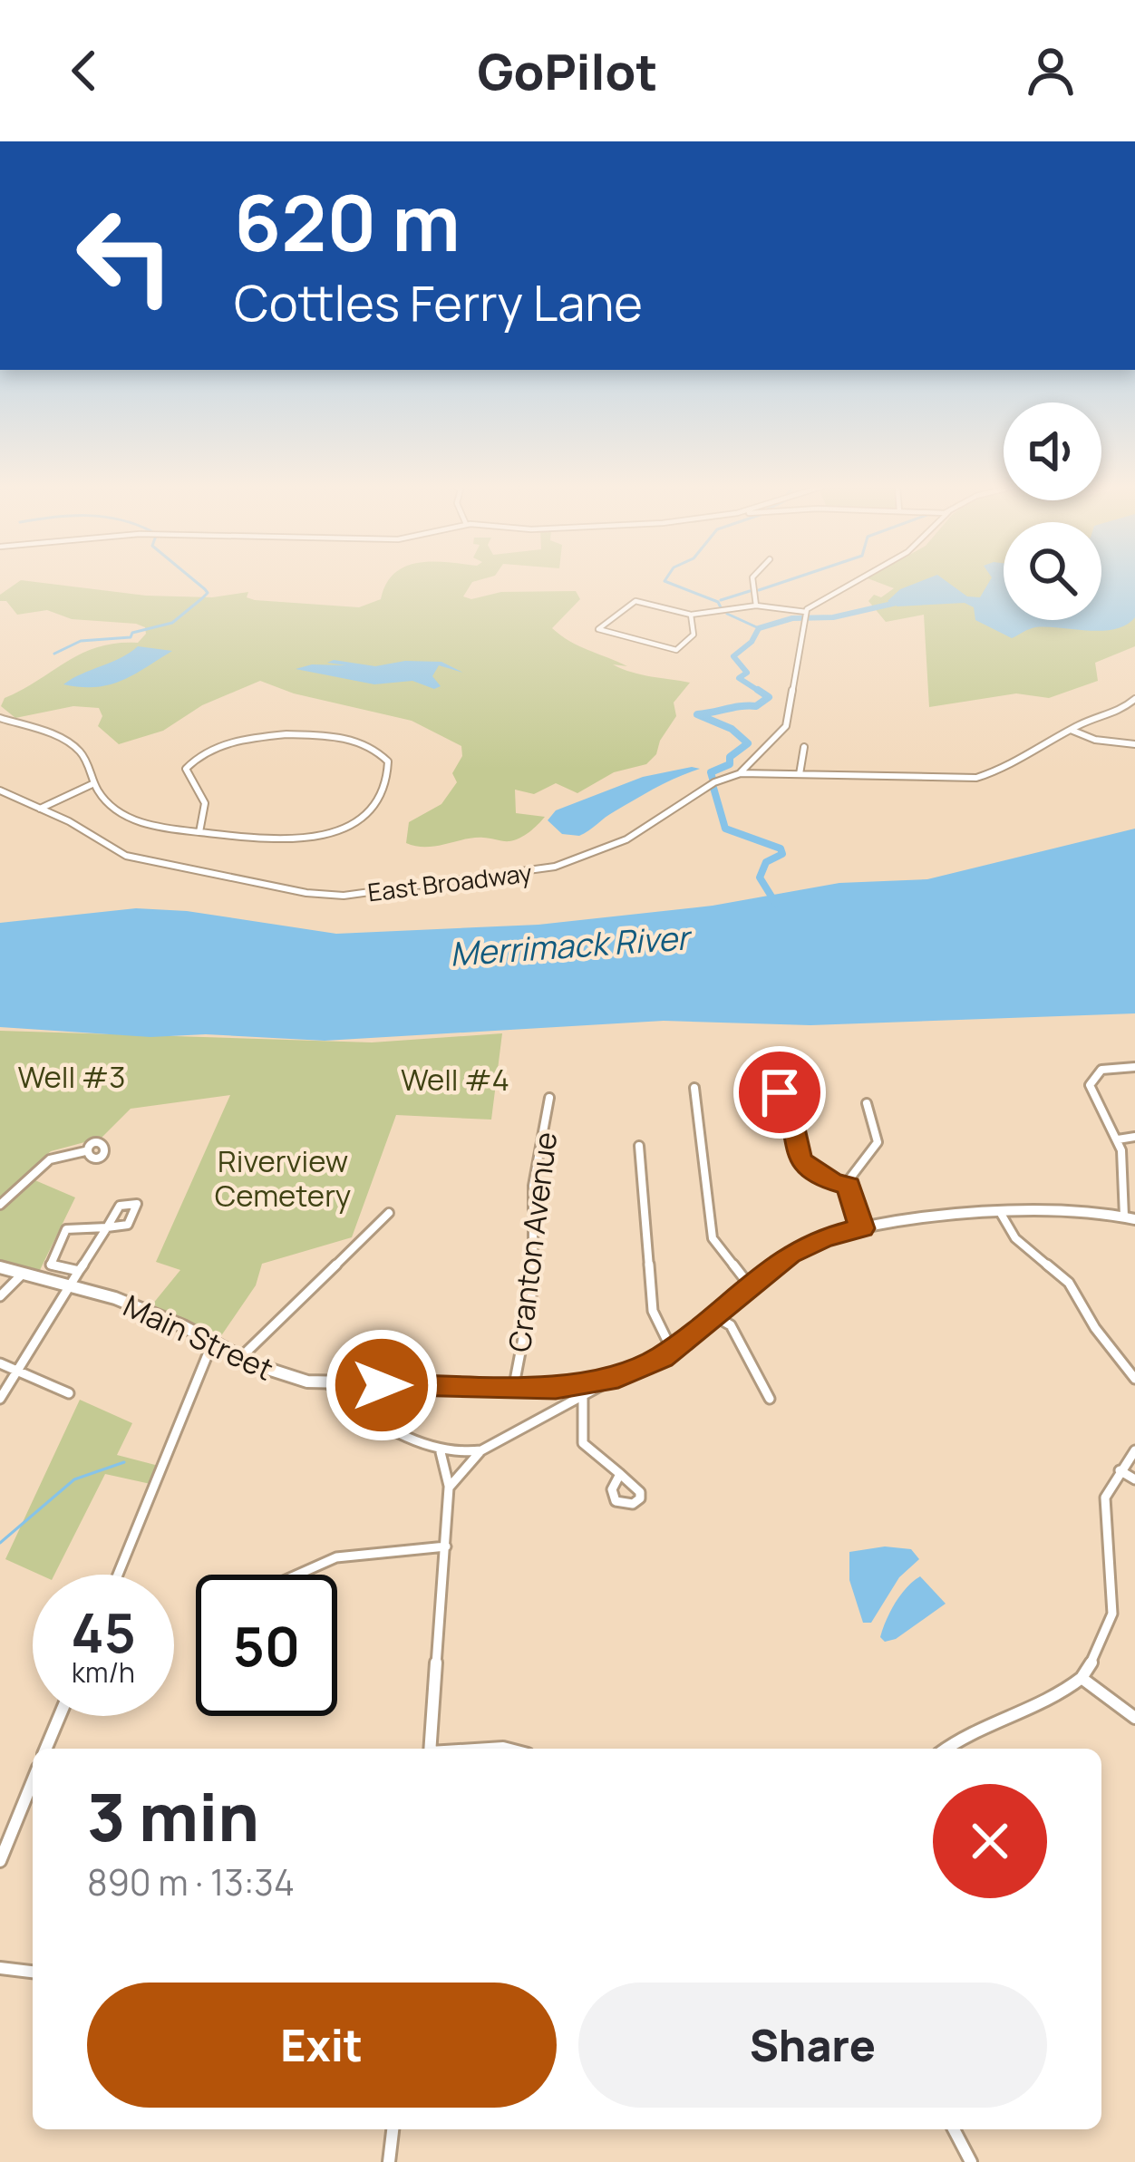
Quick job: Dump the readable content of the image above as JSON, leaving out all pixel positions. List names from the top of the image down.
{
  "streets": {
    "main road": ["Main Street"],
    "street": ["East Broadway", "Cranton Avenue"]
  },
  "crossings": [
    ["Cranton Avenue", "Main Street"]
  ],
  "water": ["Merrimack River"],
  "parks": ["Well #3", "Well #4", "Riverview Cemetery"],
  "page": {
    "header": "GoPilot",
    "turn": ["620 m", "Cottles Ferry Lane"],
    "speed": "45 km/h",
    "limit": "50",
    "heading": ["3 min", "890 m · 13:34"],
    "buttons": ["Exit", "Share"]
  }
}
